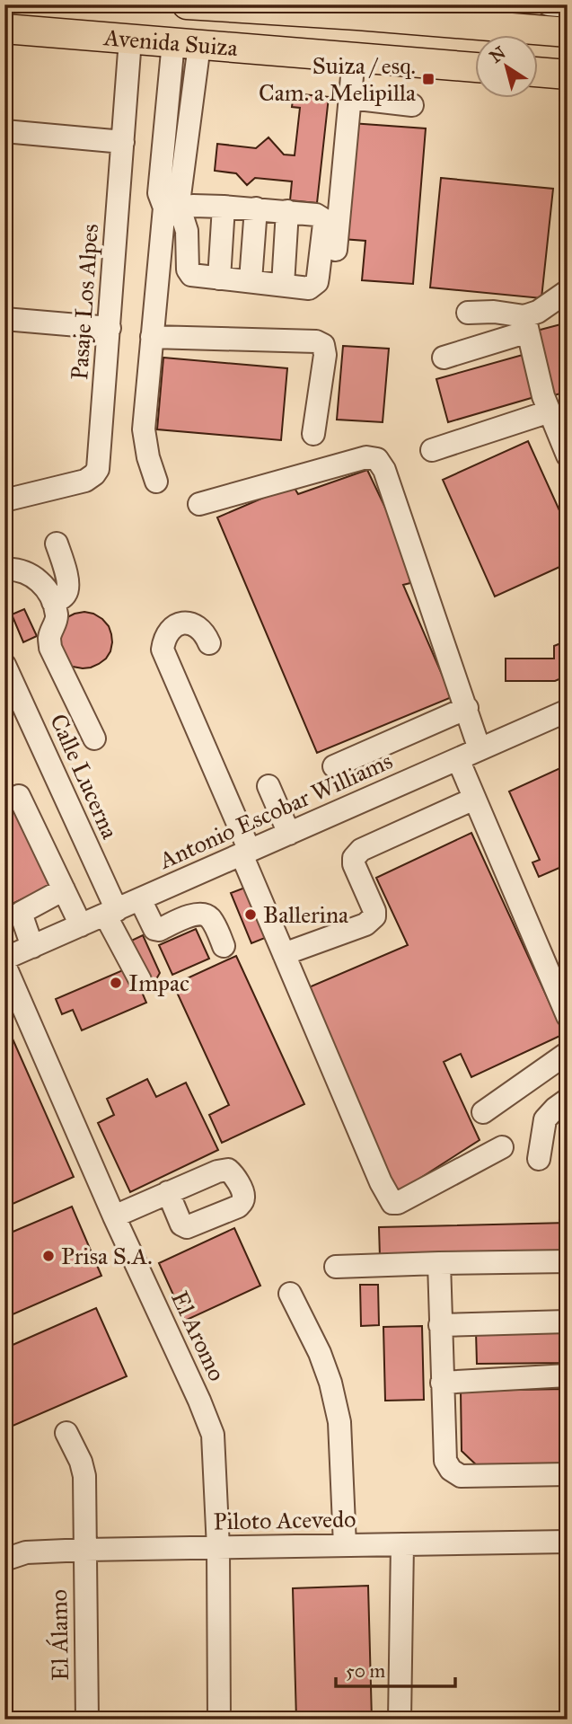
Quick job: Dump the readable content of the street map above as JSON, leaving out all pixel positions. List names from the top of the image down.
{
  "streets": {
    "main road": ["Avenida Suiza"],
    "street": [
      "Pasaje Los Alpes",
      "Calle Lucerna",
      "Antonio Escobar Williams",
      "El Aromo",
      "Piloto Acevedo",
      "El Álamo"
    ]
  },
  "crossings": [
    ["Avenida Suiza", "Pasaje Los Alpes"],
    ["Calle Lucerna", "Antonio Escobar Williams"],
    ["Antonio Escobar Williams", "El Aromo"],
    ["El Aromo", "Piloto Acevedo"],
    ["Piloto Acevedo", "El Álamo"]
  ],
  "places": {
    "transit": ["Suiza / esq. Cam. a Melipilla"],
    "other": ["Ballerina", "Impac", "Prisa S.A."]
  },
  "scale_bar": "50 m",
  "north": "top left"
}
